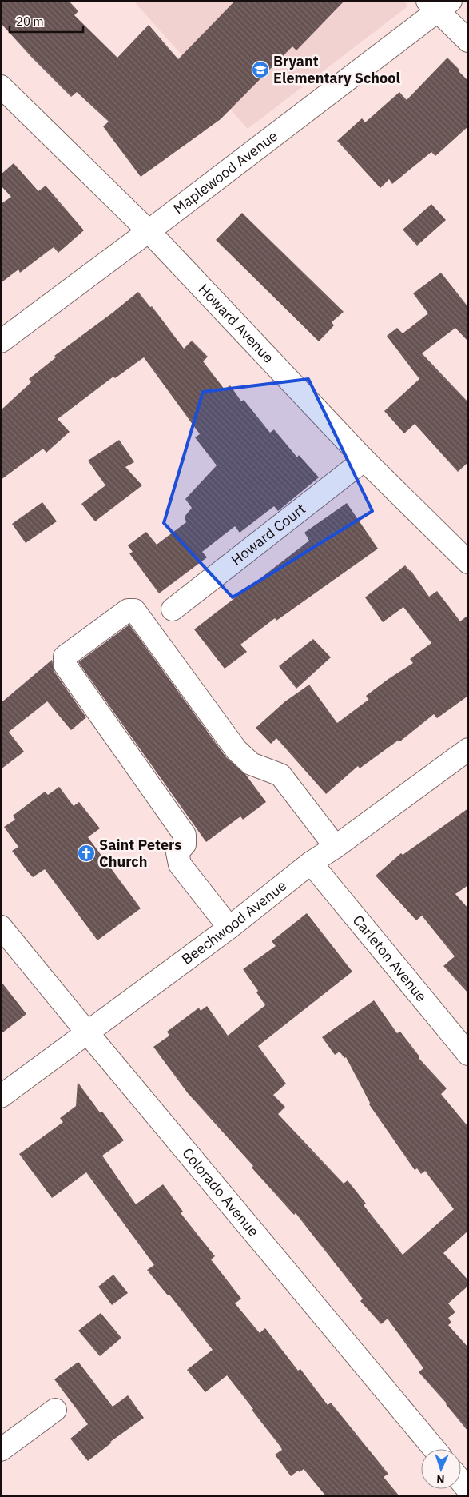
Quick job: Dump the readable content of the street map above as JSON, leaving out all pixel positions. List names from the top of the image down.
{
  "streets": {
    "street": [
      "Maplewood Avenue",
      "Howard Avenue",
      "Howard Court",
      "Beechwood Avenue",
      "Carleton Avenue",
      "Colorado Avenue"
    ]
  },
  "crossings": [
    ["Maplewood Avenue", "Howard Avenue"],
    ["Howard Avenue", "Howard Court"],
    ["Beechwood Avenue", "Carleton Avenue"],
    ["Beechwood Avenue", "Colorado Avenue"]
  ],
  "places": {
    "school or university": ["Bryant Elementary School"],
    "church": ["Saint Peters Church"]
  },
  "scale_bar": "20 m",
  "north": "bottom"
}
